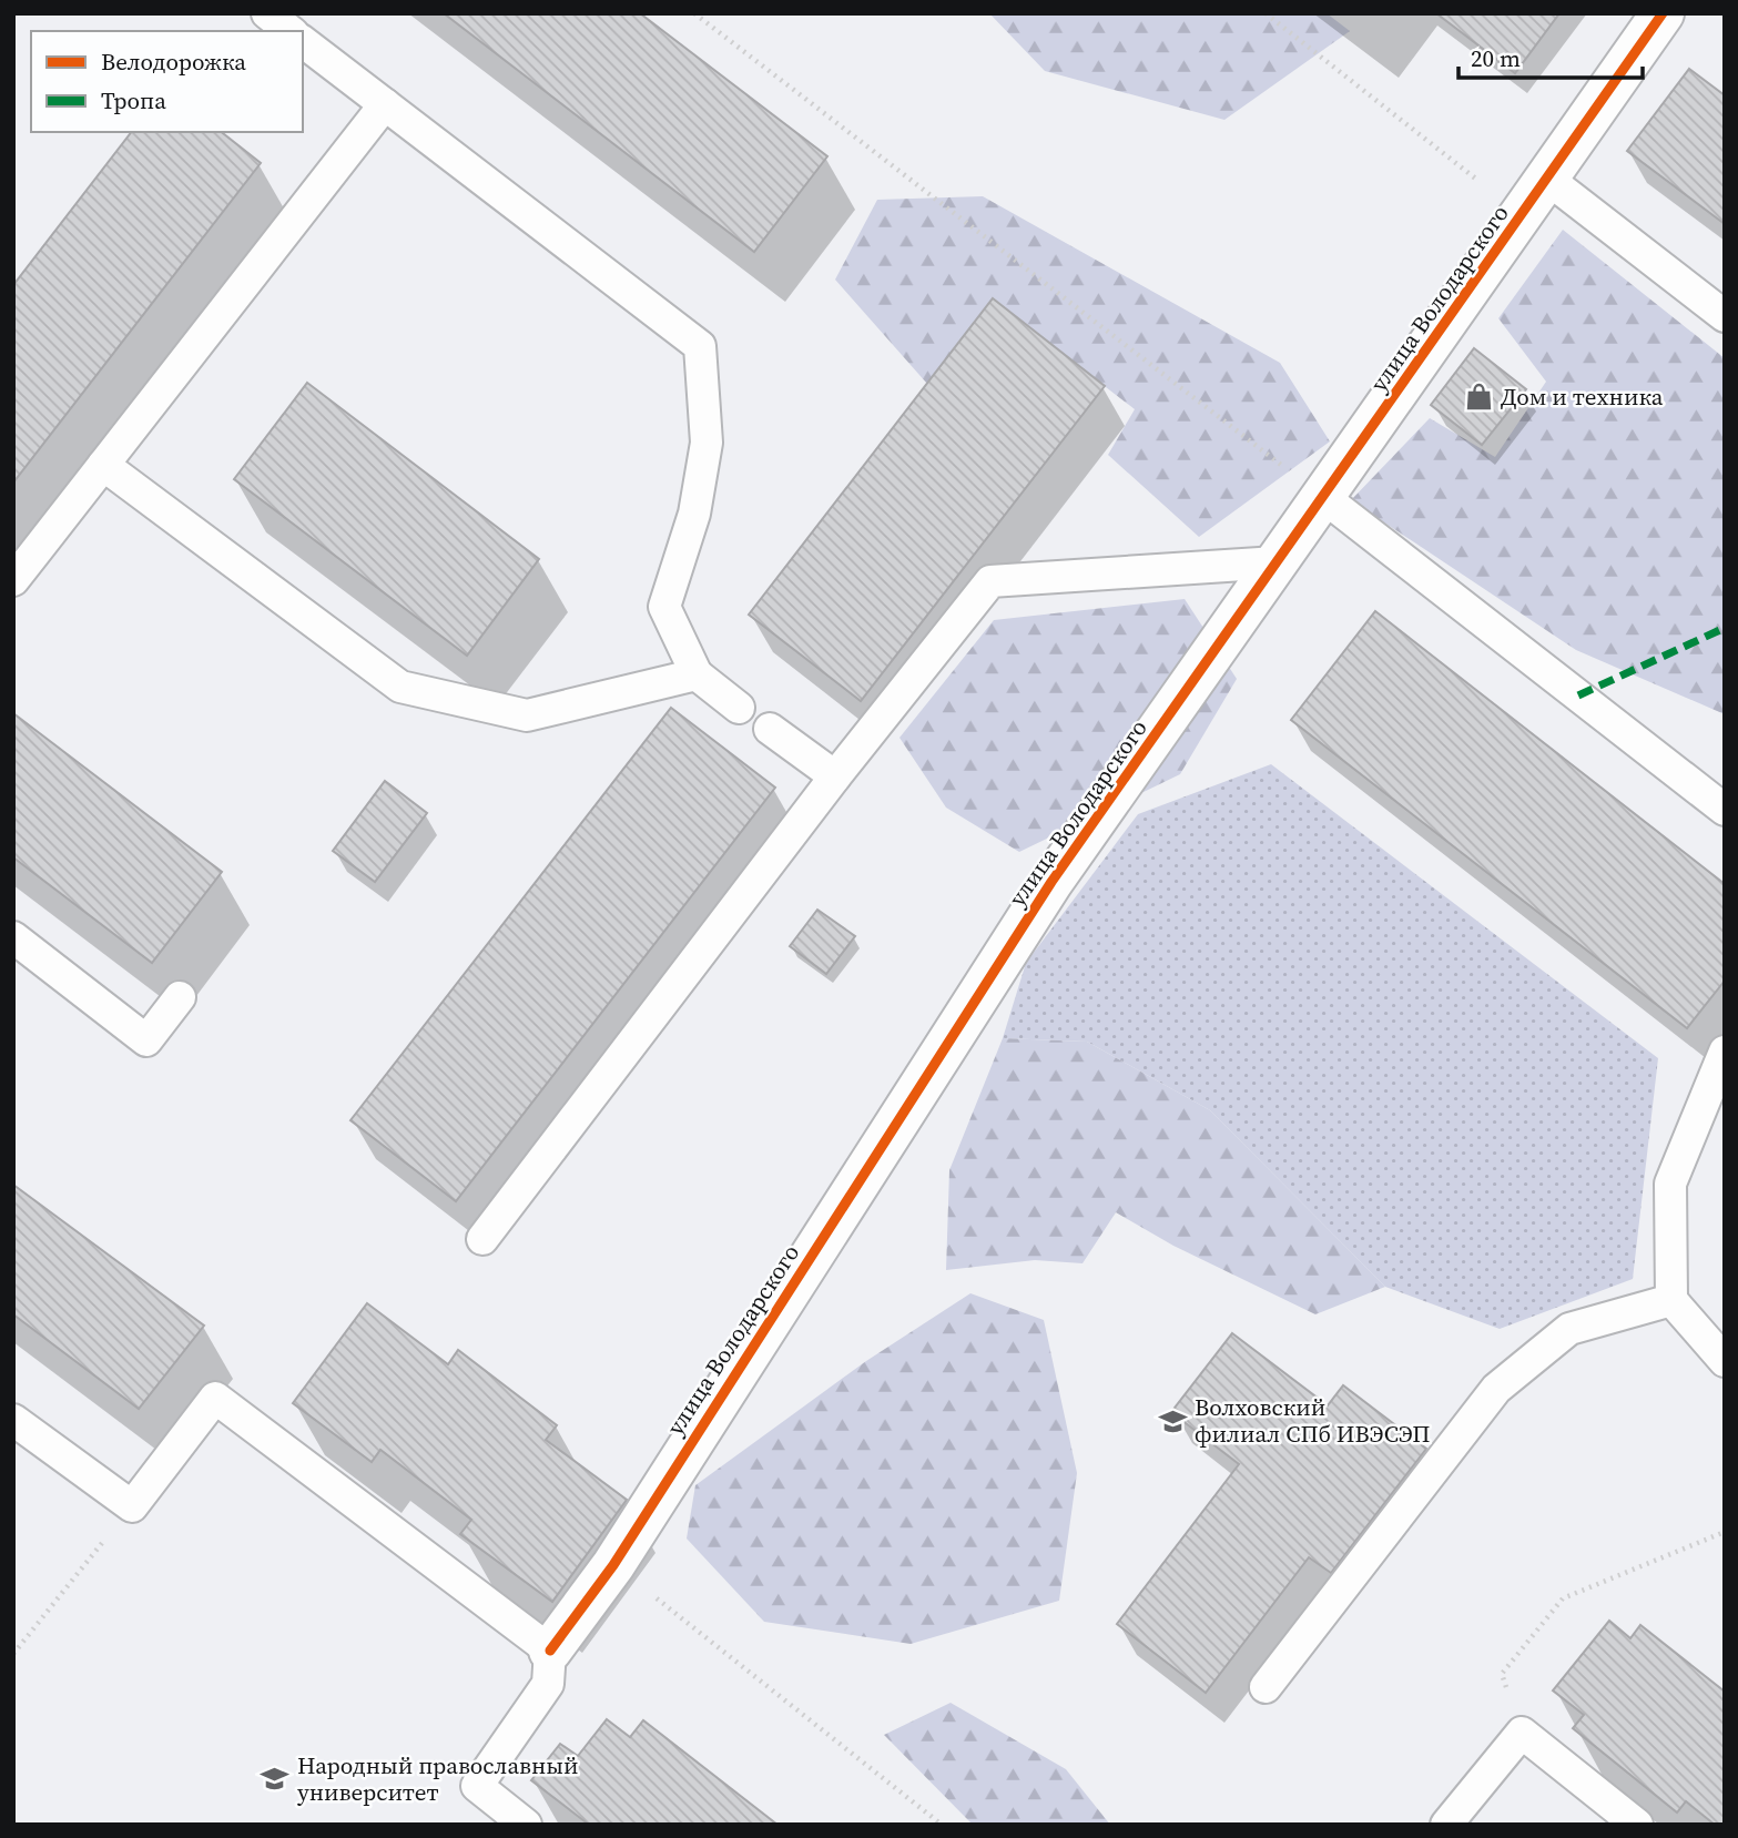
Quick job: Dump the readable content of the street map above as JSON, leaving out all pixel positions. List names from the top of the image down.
{
  "streets": {
    "street": ["улица Володарского"]
  },
  "places": {
    "shop": ["Дом и техника"],
    "school or university": ["Волховский филиал СПб ИВЭСЭП", "Народный православный университет"]
  },
  "legend": ["Велодорожка", "Тропа"],
  "scale_bar": "20 m"
}
